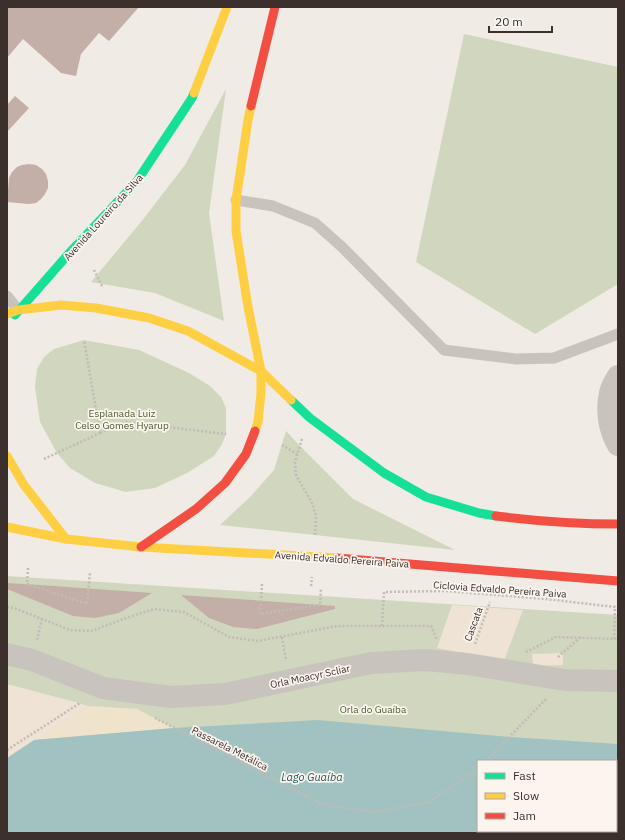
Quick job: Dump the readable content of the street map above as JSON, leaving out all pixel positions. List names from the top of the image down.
{
  "streets": {
    "main road": ["Avenida Loureiro da Silva", "Avenida Edvaldo Pereira Paiva"],
    "street": ["Orla Moacyr Scliar"],
    "path": ["Ciclovia Edvaldo Pereira Paiva", "Cascata", "Passarela Metálica"]
  },
  "water": ["Lago Guaíba"],
  "parks": ["Esplanada Luiz Celso Gomes Hyarup", "Orla do Guaíba"],
  "legend": ["Fast", "Slow", "Jam"],
  "scale_bar": "20 m"
}
